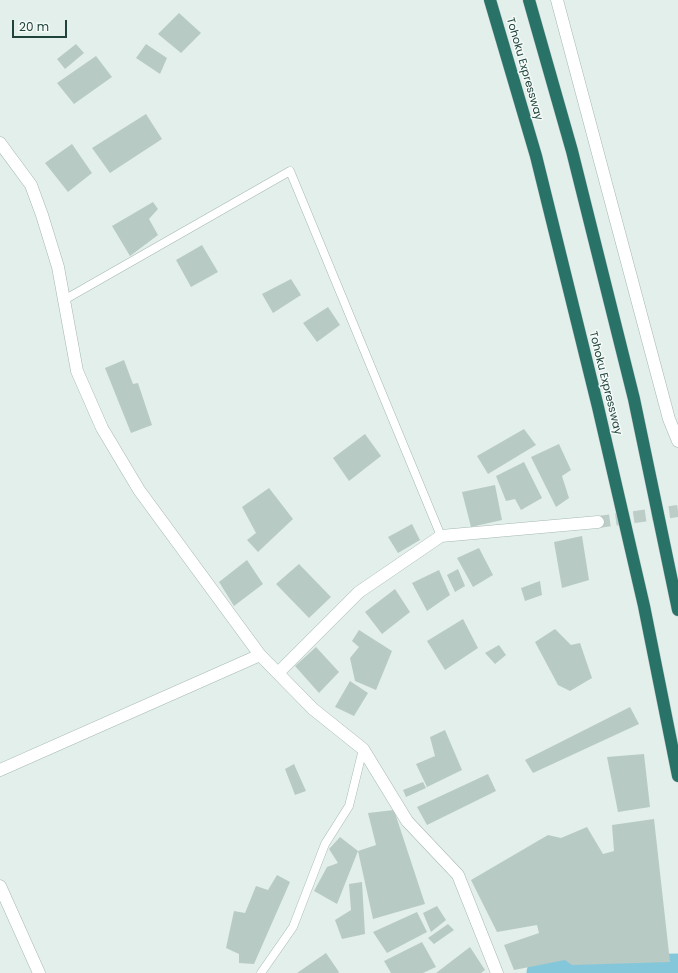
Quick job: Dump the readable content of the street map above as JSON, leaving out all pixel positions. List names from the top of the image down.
{
  "streets": {
    "highway": ["Tohoku Expressway"]
  },
  "scale_bar": "20 m"
}
